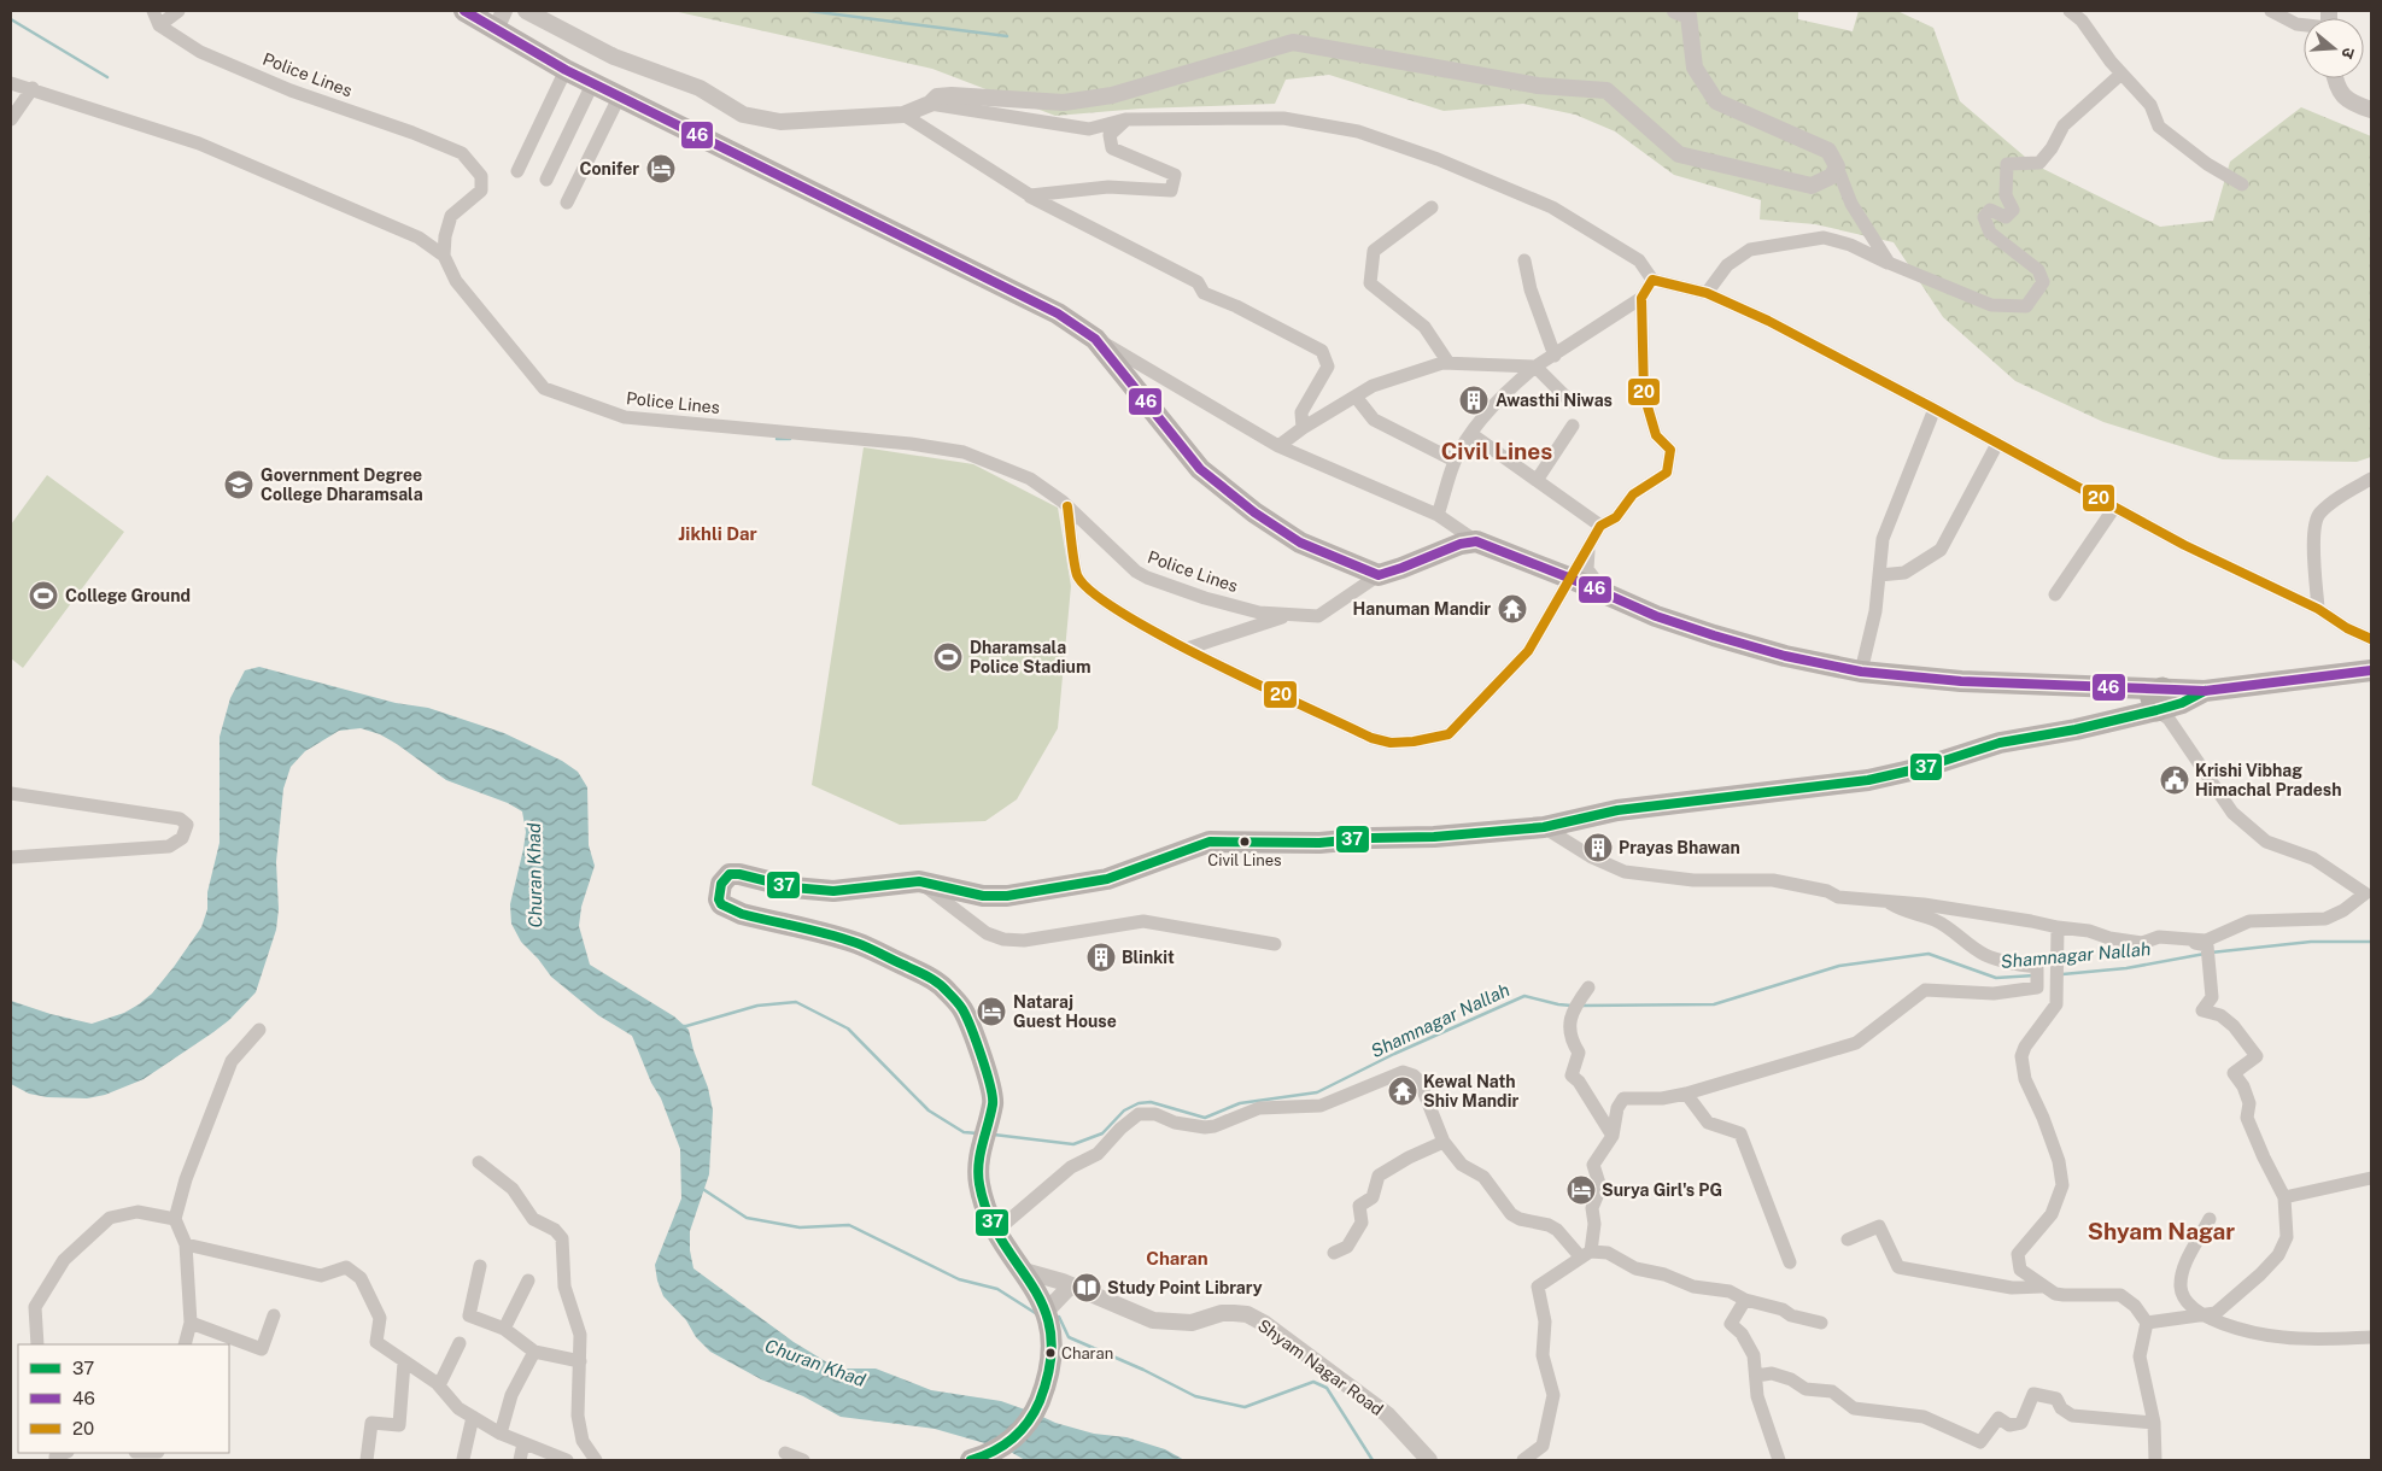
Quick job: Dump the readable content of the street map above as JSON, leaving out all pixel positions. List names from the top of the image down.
{
  "streets": {
    "street": ["Police Lines", "Shyam Nagar Road"]
  },
  "districts": [
    "Civil Lines",
    "Jikhli Dar",
    "Shyam Nagar",
    "Charan"
  ],
  "water": ["Churan Khad", "Shamnagar Nallah"],
  "places": {
    "hotel": ["Conifer", "Nataraj Guest House", "Surya Girl's PG"],
    "building": ["Awasthi Niwas", "Prayas Bhawan", "Blinkit"],
    "school or university": ["Government Degree College Dharamsala"],
    "sports": ["College Ground", "Dharamsala Police Stadium"],
    "temple": ["Hanuman Mandir", "Kewal Nath Shiv Mandir"],
    "public building": ["Krishi Vibhag Himachal Pradesh"],
    "other": ["Civil Lines", "Charan"],
    "library": ["Study Point Library"]
  },
  "lines": ["transit line 46", "transit line 20", "transit line 37"],
  "legend": ["37", "46", "20"],
  "north": "right"
}
